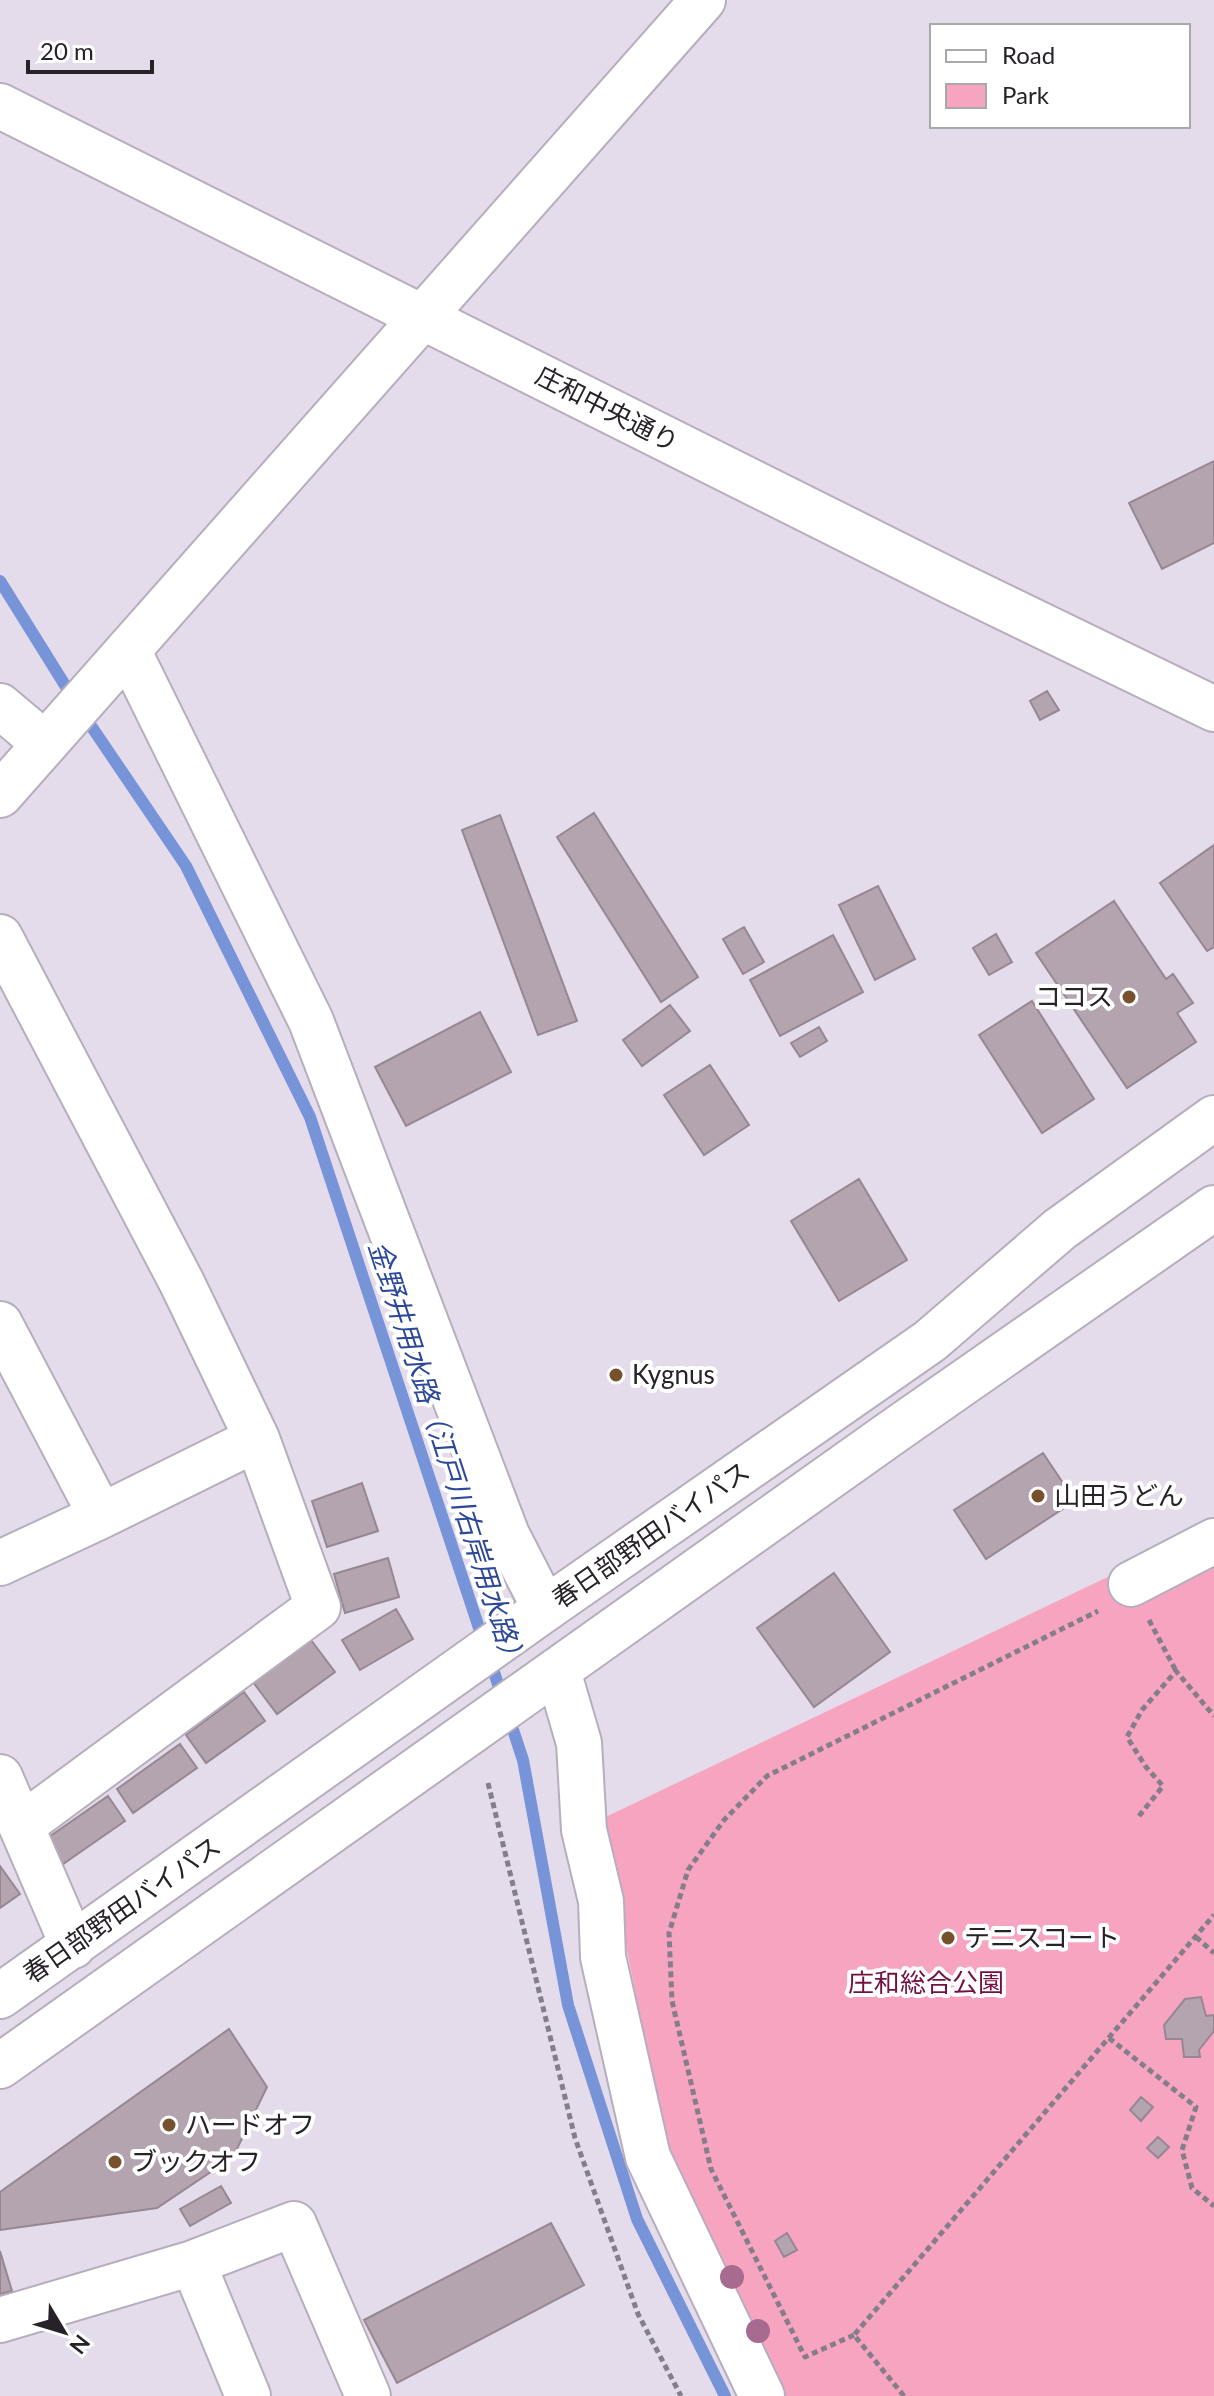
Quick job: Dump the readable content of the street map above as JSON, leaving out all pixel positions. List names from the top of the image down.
{
  "streets": {
    "main road": ["庄和中央通り", "春日部野田バイパス"]
  },
  "water": ["金野井用水路（江戸川右岸用水路）"],
  "parks": ["庄和総合公園"],
  "places": [
    "ココス",
    "Kygnus",
    "山田うどん",
    "テニスコート",
    "ハードオフ",
    "ブックオフ"
  ],
  "legend": ["Road", "Park"],
  "scale_bar": "20 m",
  "north": "bottom right"
}
